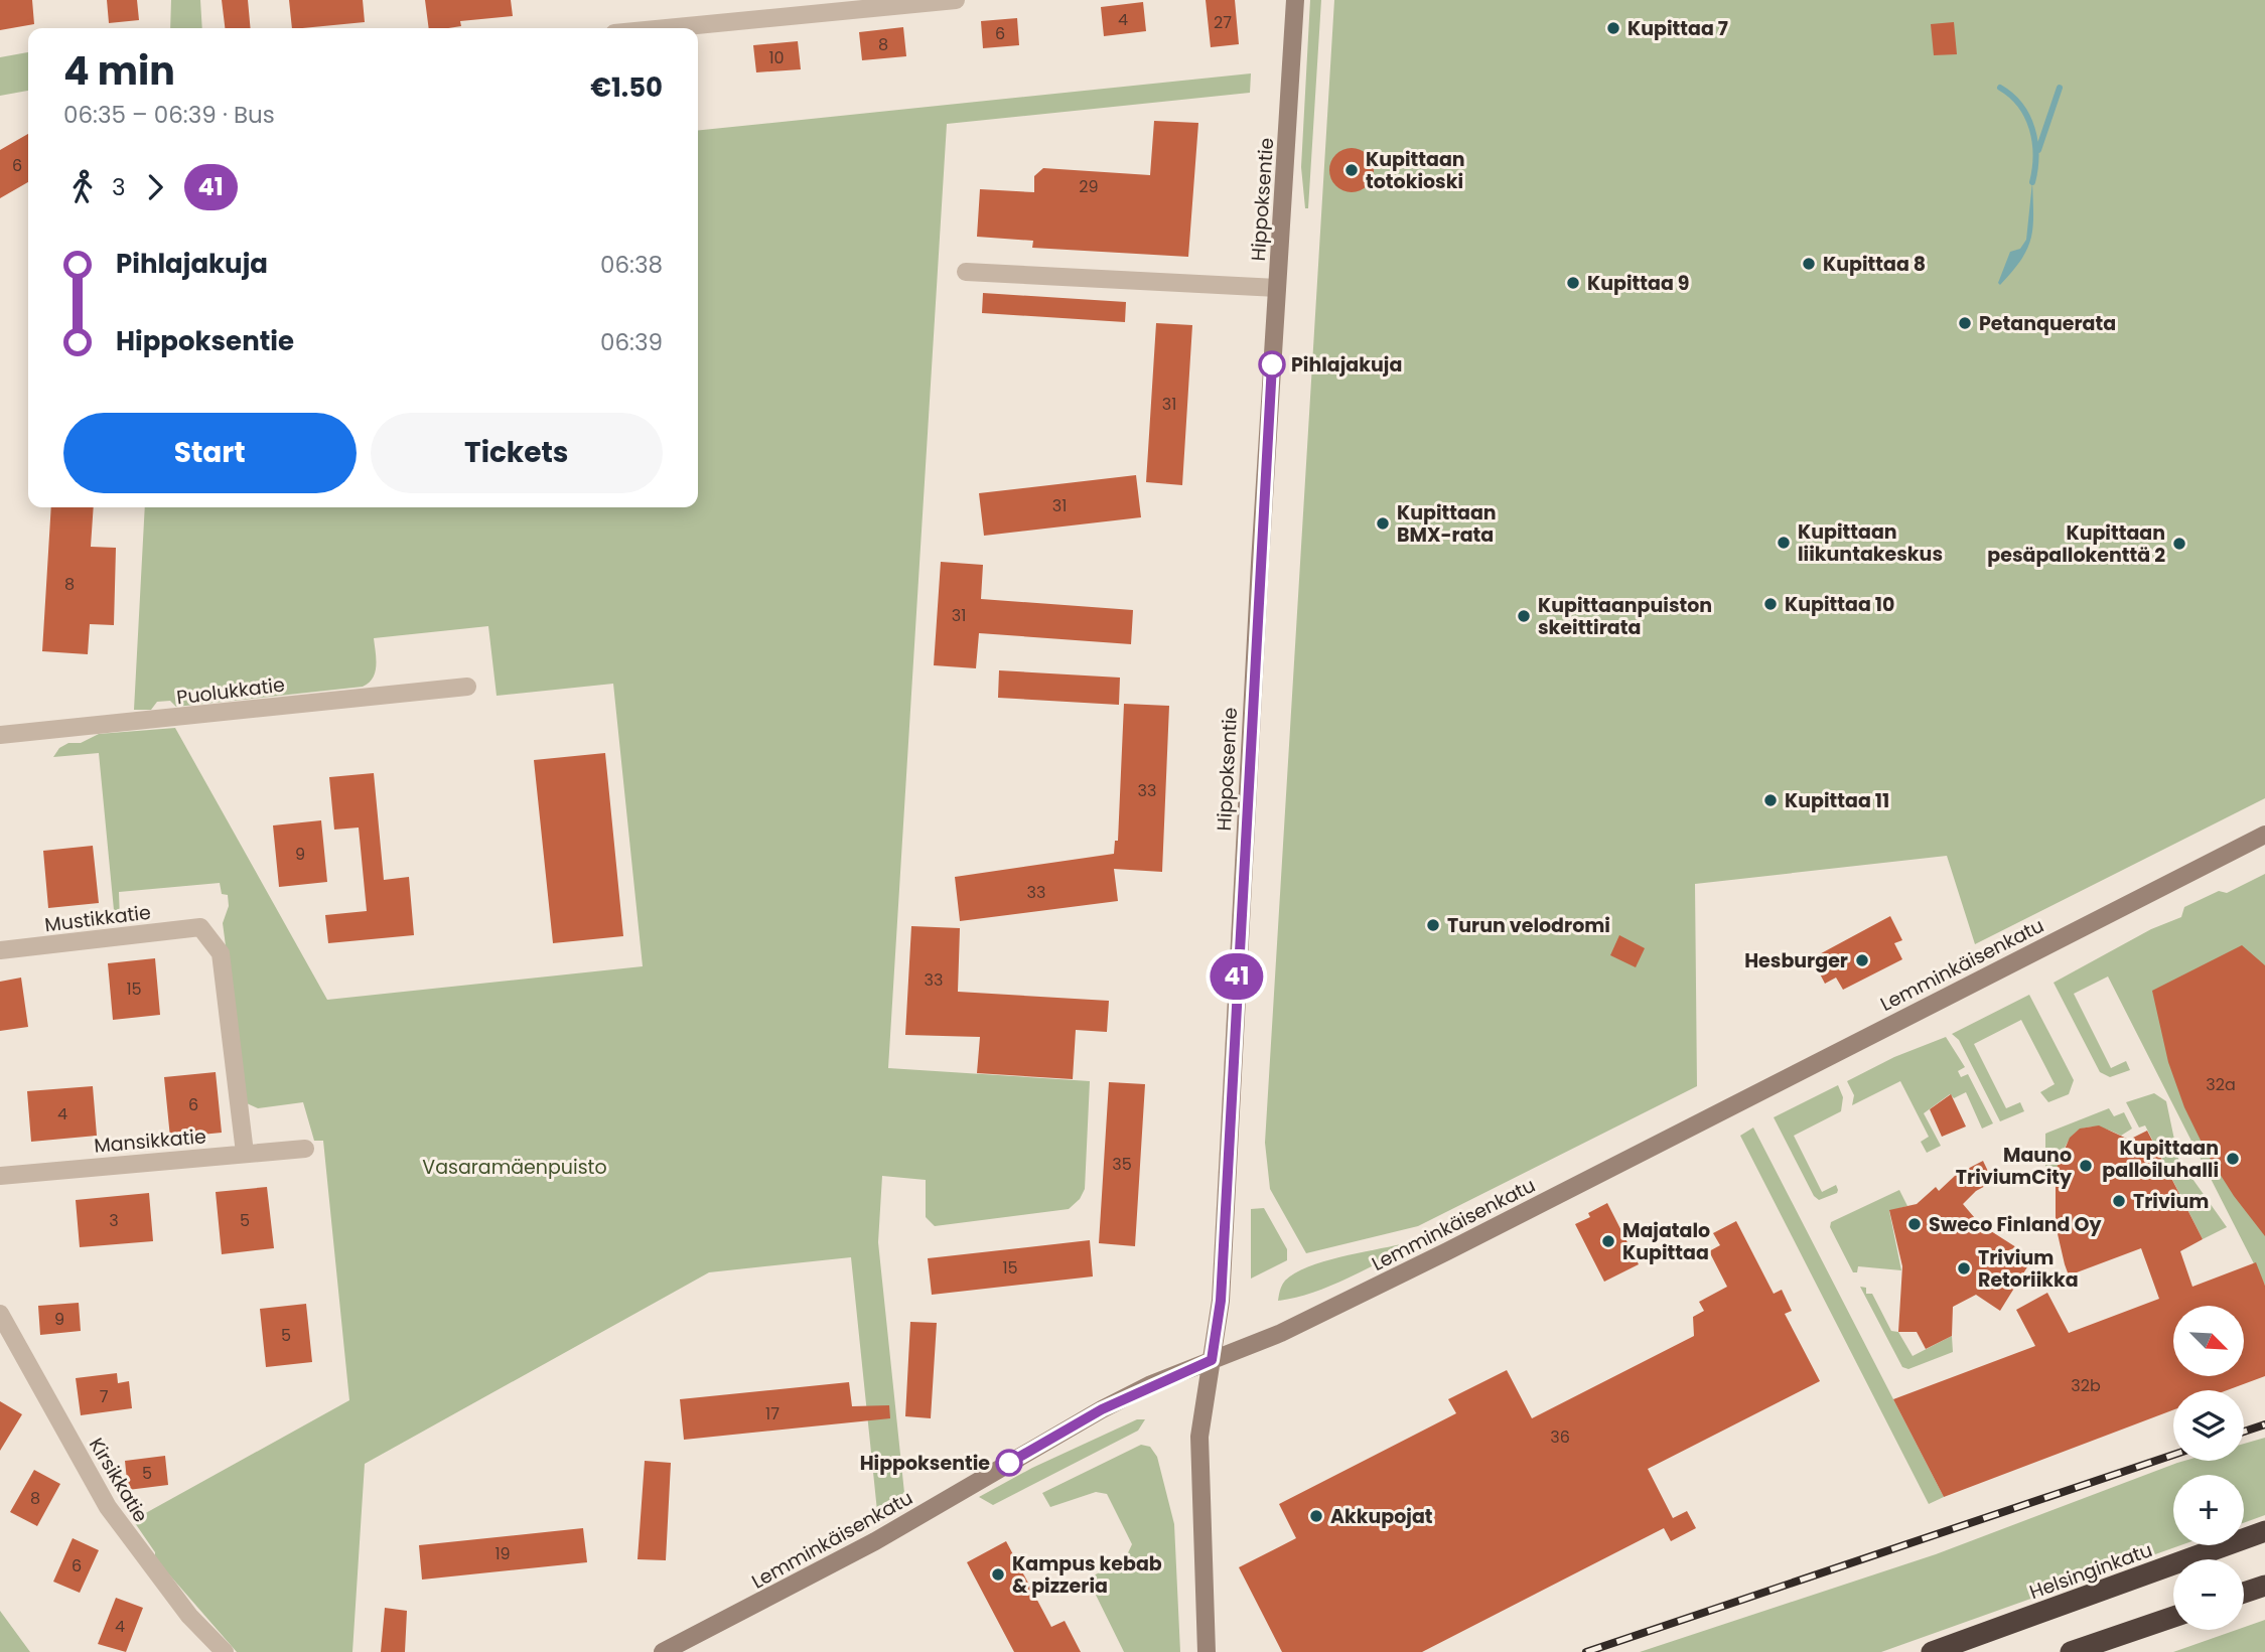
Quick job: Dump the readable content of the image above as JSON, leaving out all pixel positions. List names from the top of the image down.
{
  "streets": {
    "highway": ["Helsinginkatu"],
    "street": [
      "Hippoksentie",
      "Puolukkatie",
      "Mustikkatie",
      "Lemminkäisenkatu",
      "Mansikkatie",
      "Kirsikkatie"
    ]
  },
  "crossings": [
    ["Hippoksentie", "Lemminkäisenkatu"],
    ["Mustikkatie", "Mansikkatie"]
  ],
  "parks": ["Vasaramäenpuisto"],
  "places": [
    "Kupittaa 7",
    "Kupittaan totokioski",
    "Kupittaa 8",
    "Kupittaa 9",
    "Petanquerata",
    "Pihlajakuja",
    "Kupittaan BMX-rata",
    "Kupittaan liikuntakeskus",
    "Kupittaan pesäpallokenttä 2",
    "Kupittaa 10",
    "Kupittaanpuiston skeittirata",
    "Kupittaa 11",
    "Turun velodromi",
    "Hesburger",
    "Kupittaan palloiluhalli",
    "Mauno TriviumCity",
    "Trivium",
    "Sweco Finland Oy",
    "Majatalo Kupittaa",
    "Trivium Retoriikka",
    "Hippoksentie",
    "Akkupojat",
    "Kampus kebab & pizzeria"
  ],
  "lines": ["bus line 41"],
  "house_numbers": [
    "4",
    "27",
    "6",
    "8",
    "10",
    "6",
    "29",
    "31",
    "31",
    "8",
    "31",
    "33",
    "9",
    "33",
    "33",
    "15",
    "32a",
    "6",
    "4",
    "35",
    "3",
    "5",
    "15",
    "9",
    "5",
    "32b",
    "7",
    "17",
    "36",
    "5",
    "8",
    "19",
    "6",
    "4"
  ],
  "north": "bottom right",
  "page": {
    "on_map": "41",
    "heading": ["4 min", "06:35 – 06:39 · Bus", "€1.50"],
    "legs": ["3", "41"],
    "list": [
      {
        "name": "Pihlajakuja",
        "value": "06:38"
      },
      {
        "name": "Hippoksentie",
        "value": "06:39"
      }
    ],
    "buttons": ["Start", "Tickets"],
    "map_buttons": ["+", "−"]
  }
}
